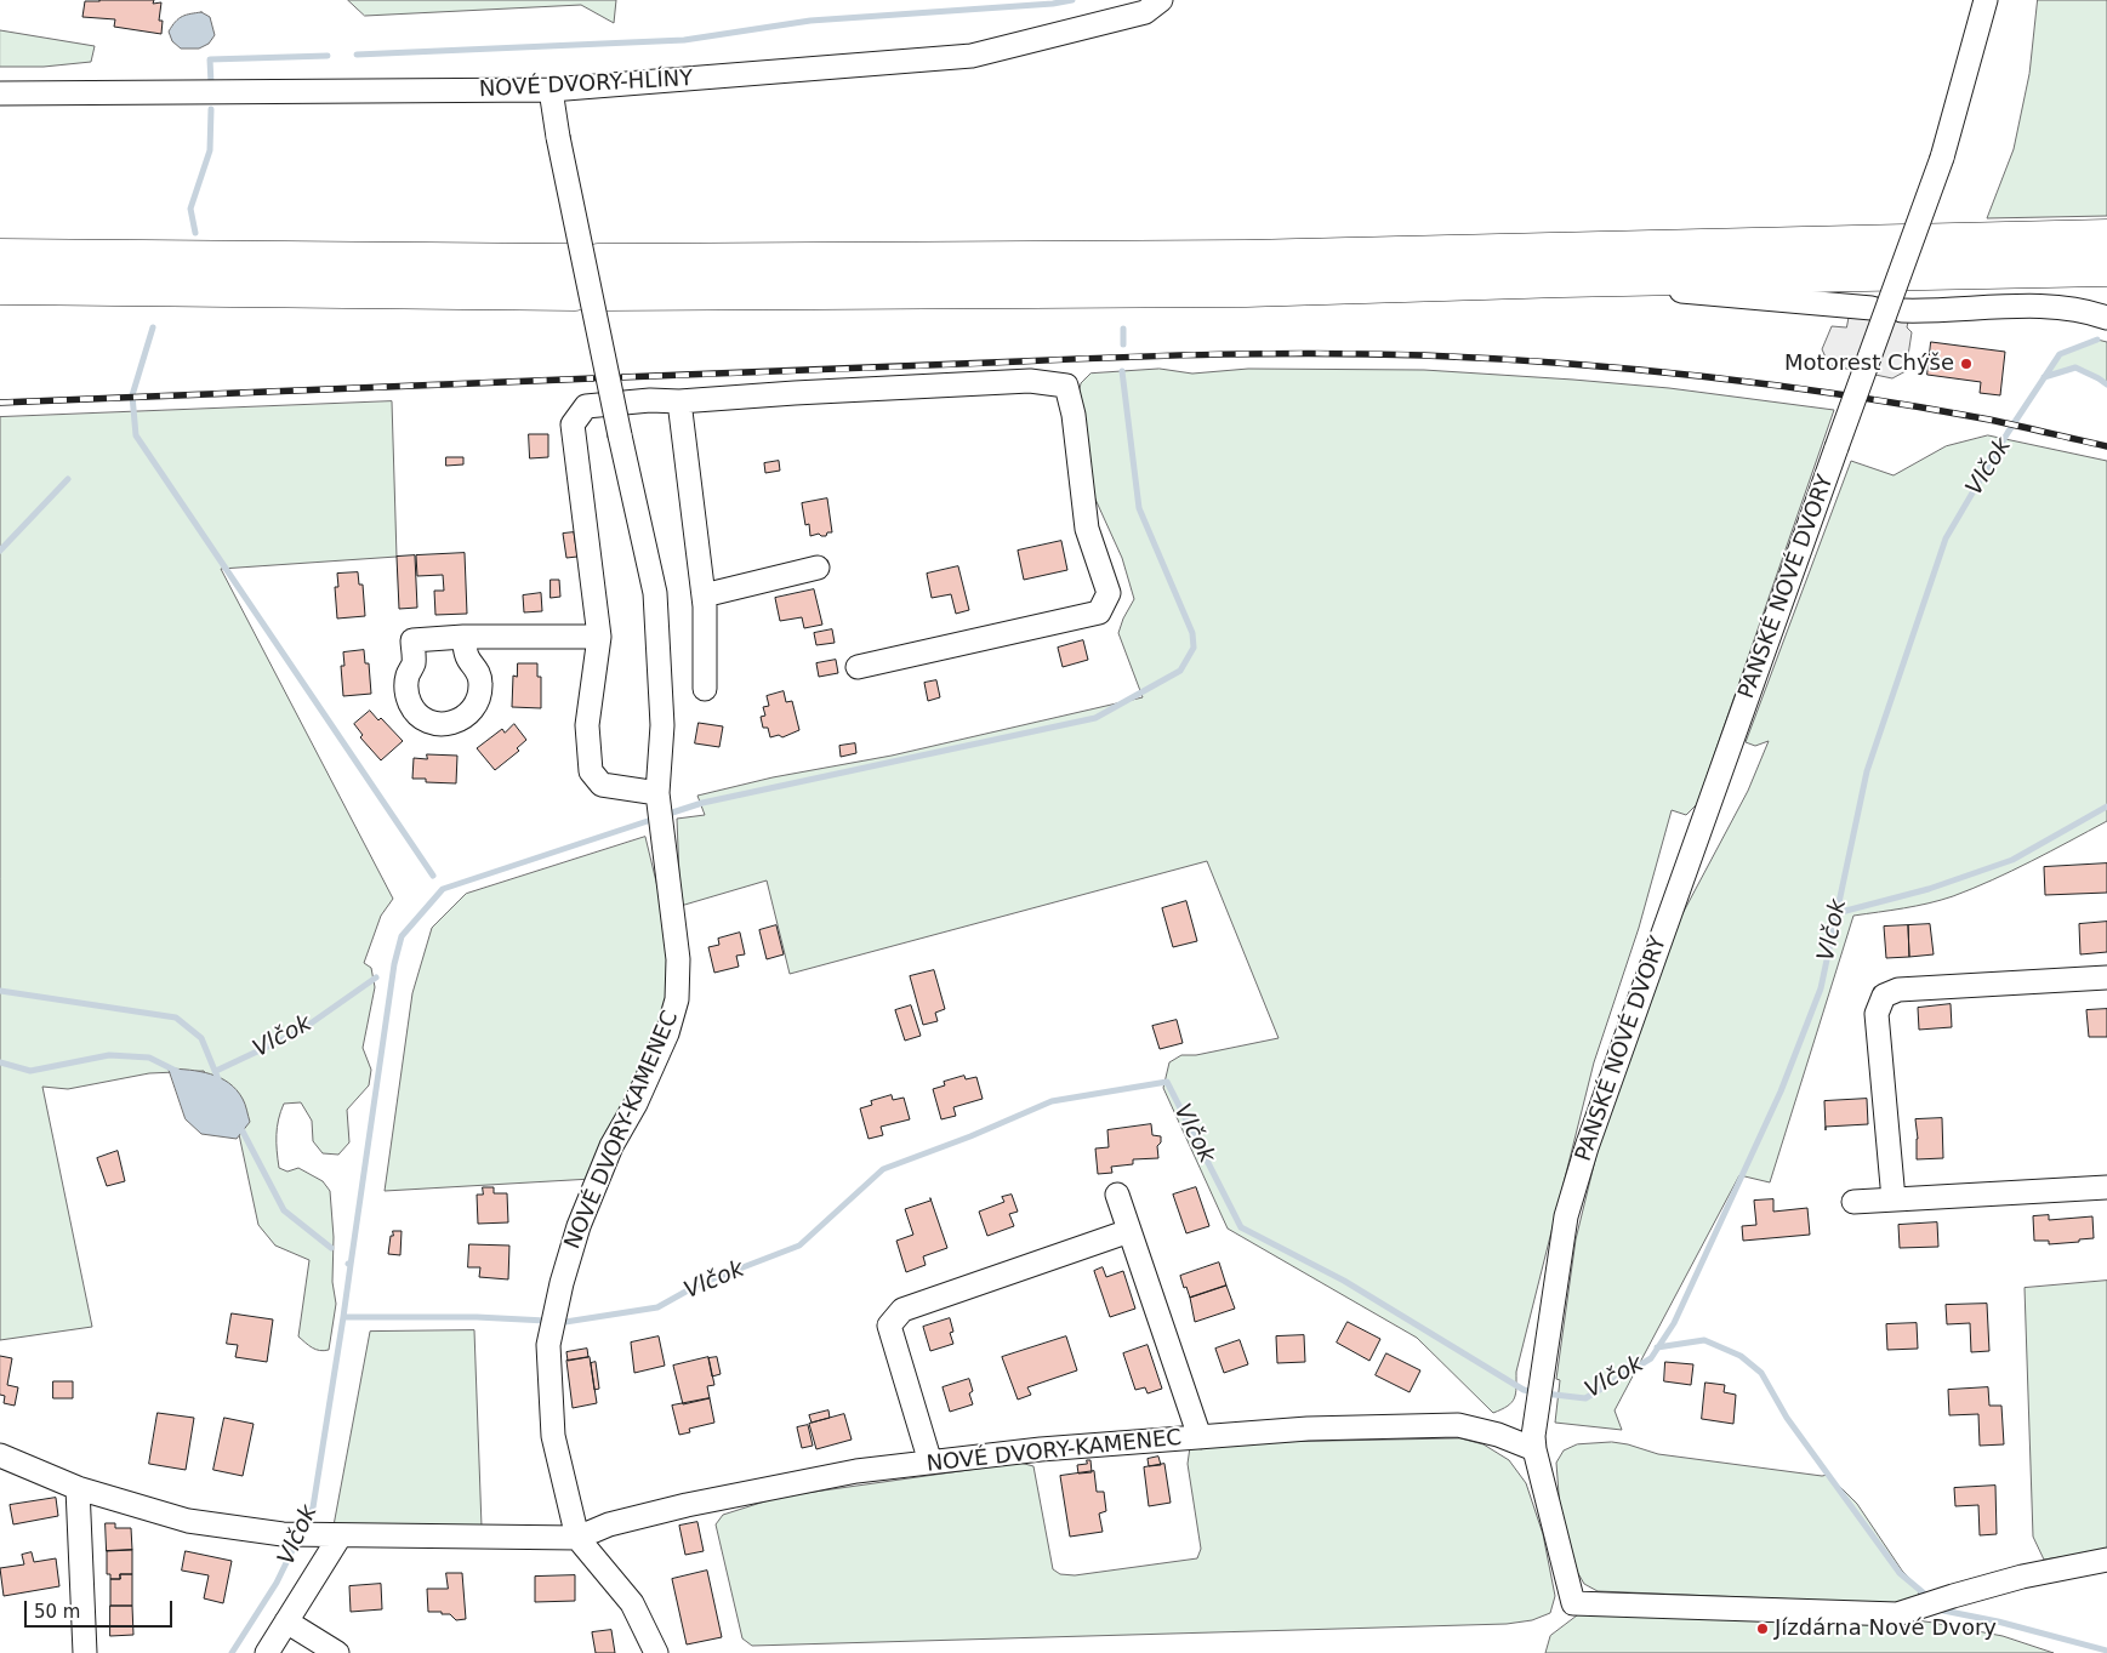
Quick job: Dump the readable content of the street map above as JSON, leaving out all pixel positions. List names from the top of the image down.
{
  "streets": {
    "street": ["NOVÉ DVORY-HLÍNY", "PANSKÉ NOVÉ DVORY", "NOVÉ DVORY-KAMENEC"]
  },
  "crossings": [
    ["PANSKÉ NOVÉ DVORY", "NOVÉ DVORY-KAMENEC"]
  ],
  "water": ["Vlčok"],
  "places": ["Motorest Chýše", "Jízdárna Nové Dvory"],
  "scale_bar": "50 m"
}
